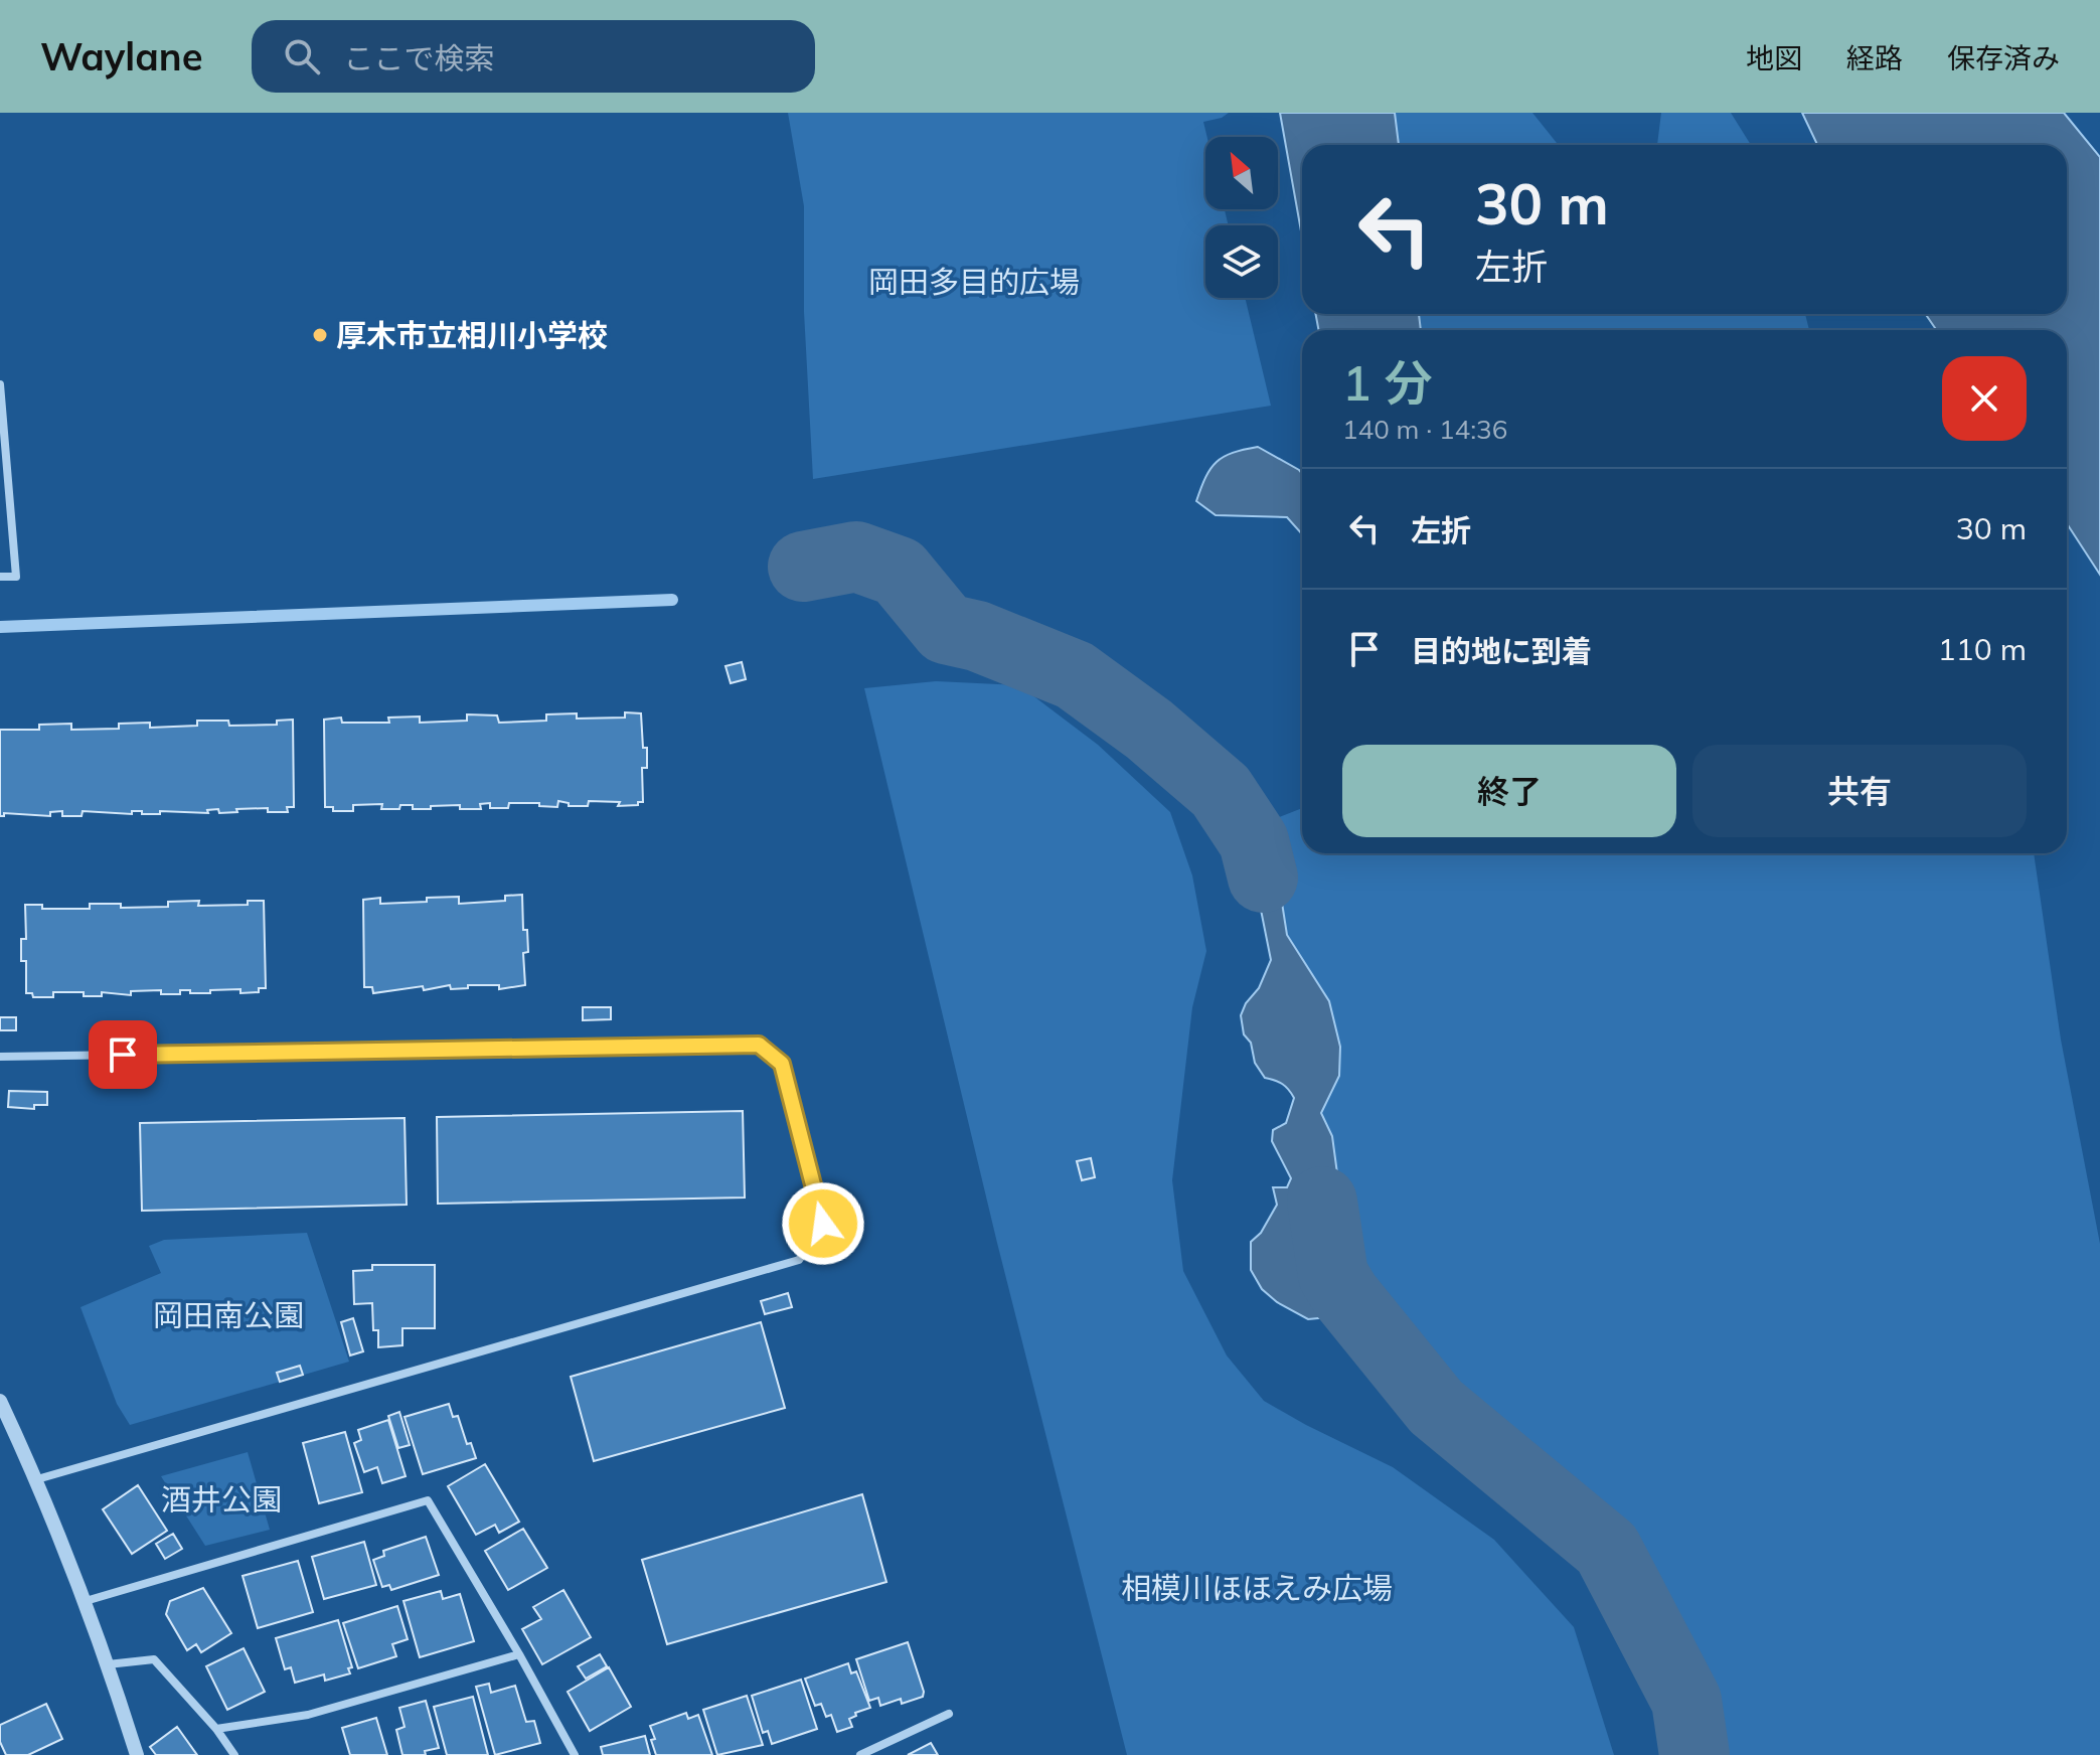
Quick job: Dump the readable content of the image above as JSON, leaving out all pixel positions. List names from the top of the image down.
{
  "parks": [
    "岡田多目的広場",
    "岡田南公園",
    "酒井公園",
    "相模川ほほえみ広場"
  ],
  "places": ["厚木市立相川小学校"],
  "north": "top left",
  "page": {
    "header": "Waylane",
    "search": "ここで検索",
    "nav": ["地図", "経路", "保存済み"],
    "turn": ["30 m", "左折"],
    "heading": ["1 分", "140 m · 14:36"],
    "list": [
      {
        "name": "左折",
        "value": "30 m"
      },
      {
        "name": "目的地に到着",
        "value": "110 m"
      }
    ],
    "buttons": ["終了", "共有"]
  }
}
